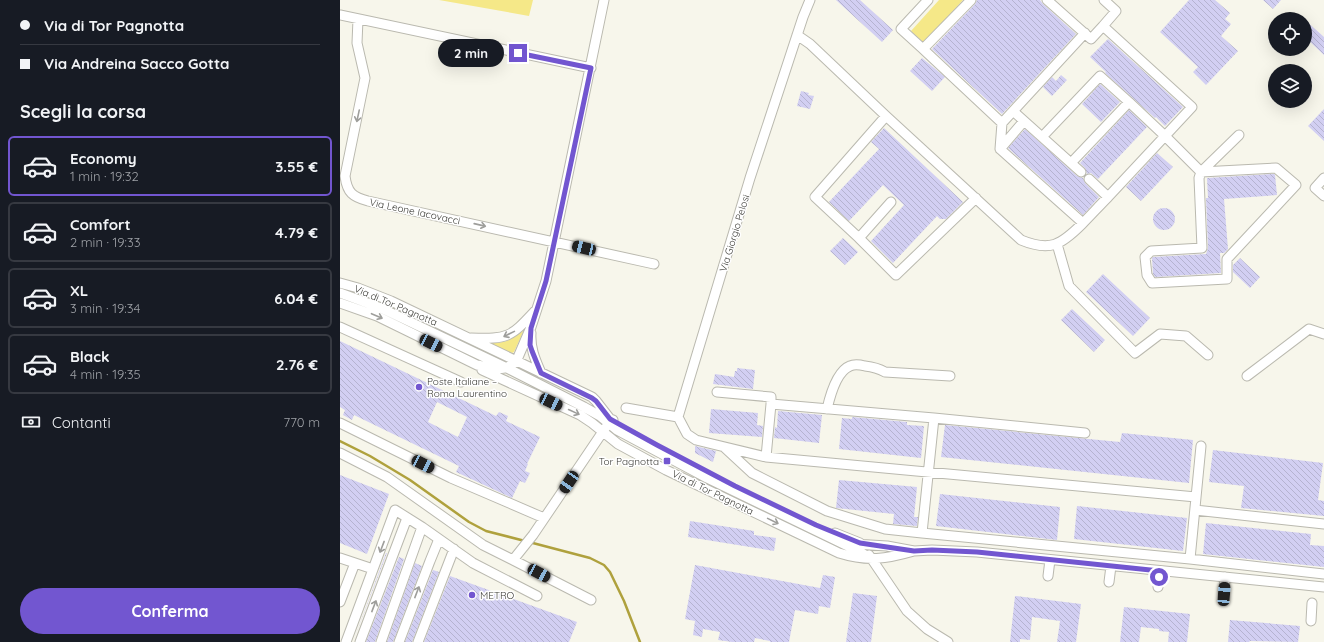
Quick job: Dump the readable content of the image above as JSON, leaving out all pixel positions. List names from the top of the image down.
{
  "streets": {
    "street": ["Via Leone Iacovacci", "Via Giorgio Pelosi", "Via di Tor Pagnotta"]
  },
  "places": {
    "other": ["Poste Italiane – Roma Laurentino", "METRO"],
    "transit": ["Tor Pagnotta"]
  },
  "page": {
    "banner": ["Via di Tor Pagnotta", "Via Andreina Sacco Gotta"],
    "bubble": "2 min",
    "heading": "Scegli la corsa",
    "list": [
      {
        "name": "Economy",
        "note": "1 min · 19:32",
        "value": "3.55 €"
      },
      {
        "name": "Comfort",
        "note": "2 min · 19:33",
        "value": "4.79 €"
      },
      {
        "name": "XL",
        "note": "3 min · 19:34",
        "value": "6.04 €"
      },
      {
        "name": "Black",
        "note": "4 min · 19:35",
        "value": "2.76 €"
      }
    ],
    "pay": ["Contanti", "770 m"],
    "buttons": "Conferma"
  }
}
